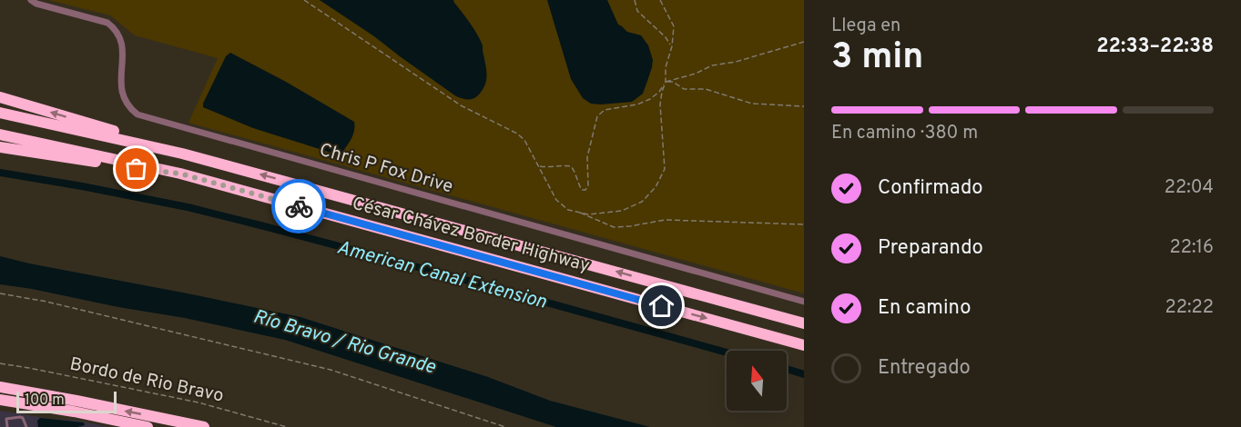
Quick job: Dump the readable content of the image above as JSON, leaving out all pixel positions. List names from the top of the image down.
{
  "streets": {
    "highway": ["César Chávez Border Highway"],
    "street": ["Chris P Fox Drive"],
    "path": ["Bordo de Rio Bravo"]
  },
  "water": ["American Canal Extension", "Río Bravo / Rio Grande"],
  "scale_bar": "100 m",
  "north": "top",
  "page": {
    "heading": ["3 min", "Llega en", "22:33–22:38"],
    "bar": "En camino · 380 m",
    "list": [
      ["Confirmado", "22:04"],
      ["Preparando", "22:16"],
      ["En camino", "22:22"],
      "Entregado"
    ],
    "scale": "100 m"
  }
}
